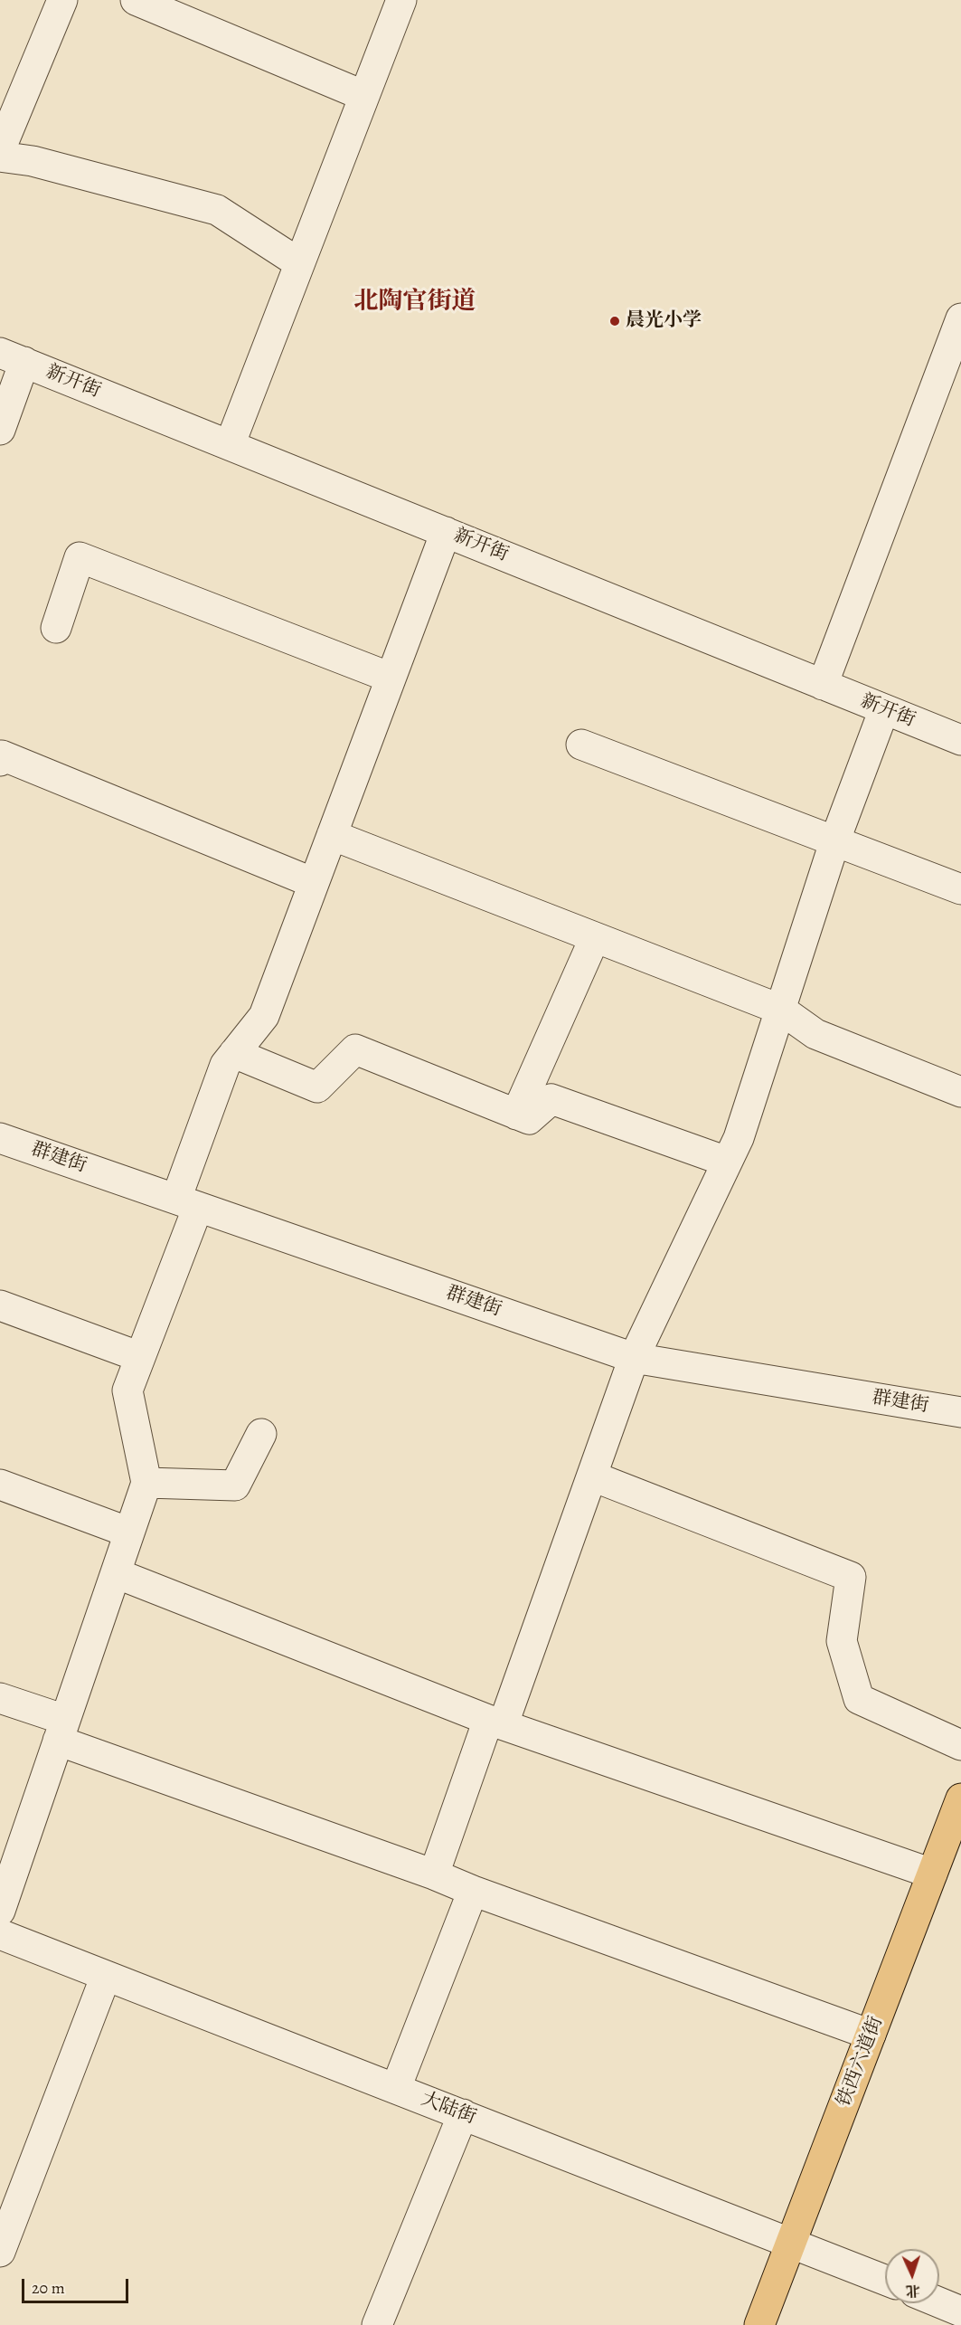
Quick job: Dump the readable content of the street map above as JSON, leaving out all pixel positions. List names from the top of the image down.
{
  "streets": {
    "main road": ["铁西六道街"],
    "street": ["新开街", "群建街", "大陆街"]
  },
  "crossings": [
    ["铁西六道街", "大陆街"]
  ],
  "districts": ["北陶官街道"],
  "places": ["晨光小学"],
  "scale_bar": "20 m",
  "north": "bottom"
}
